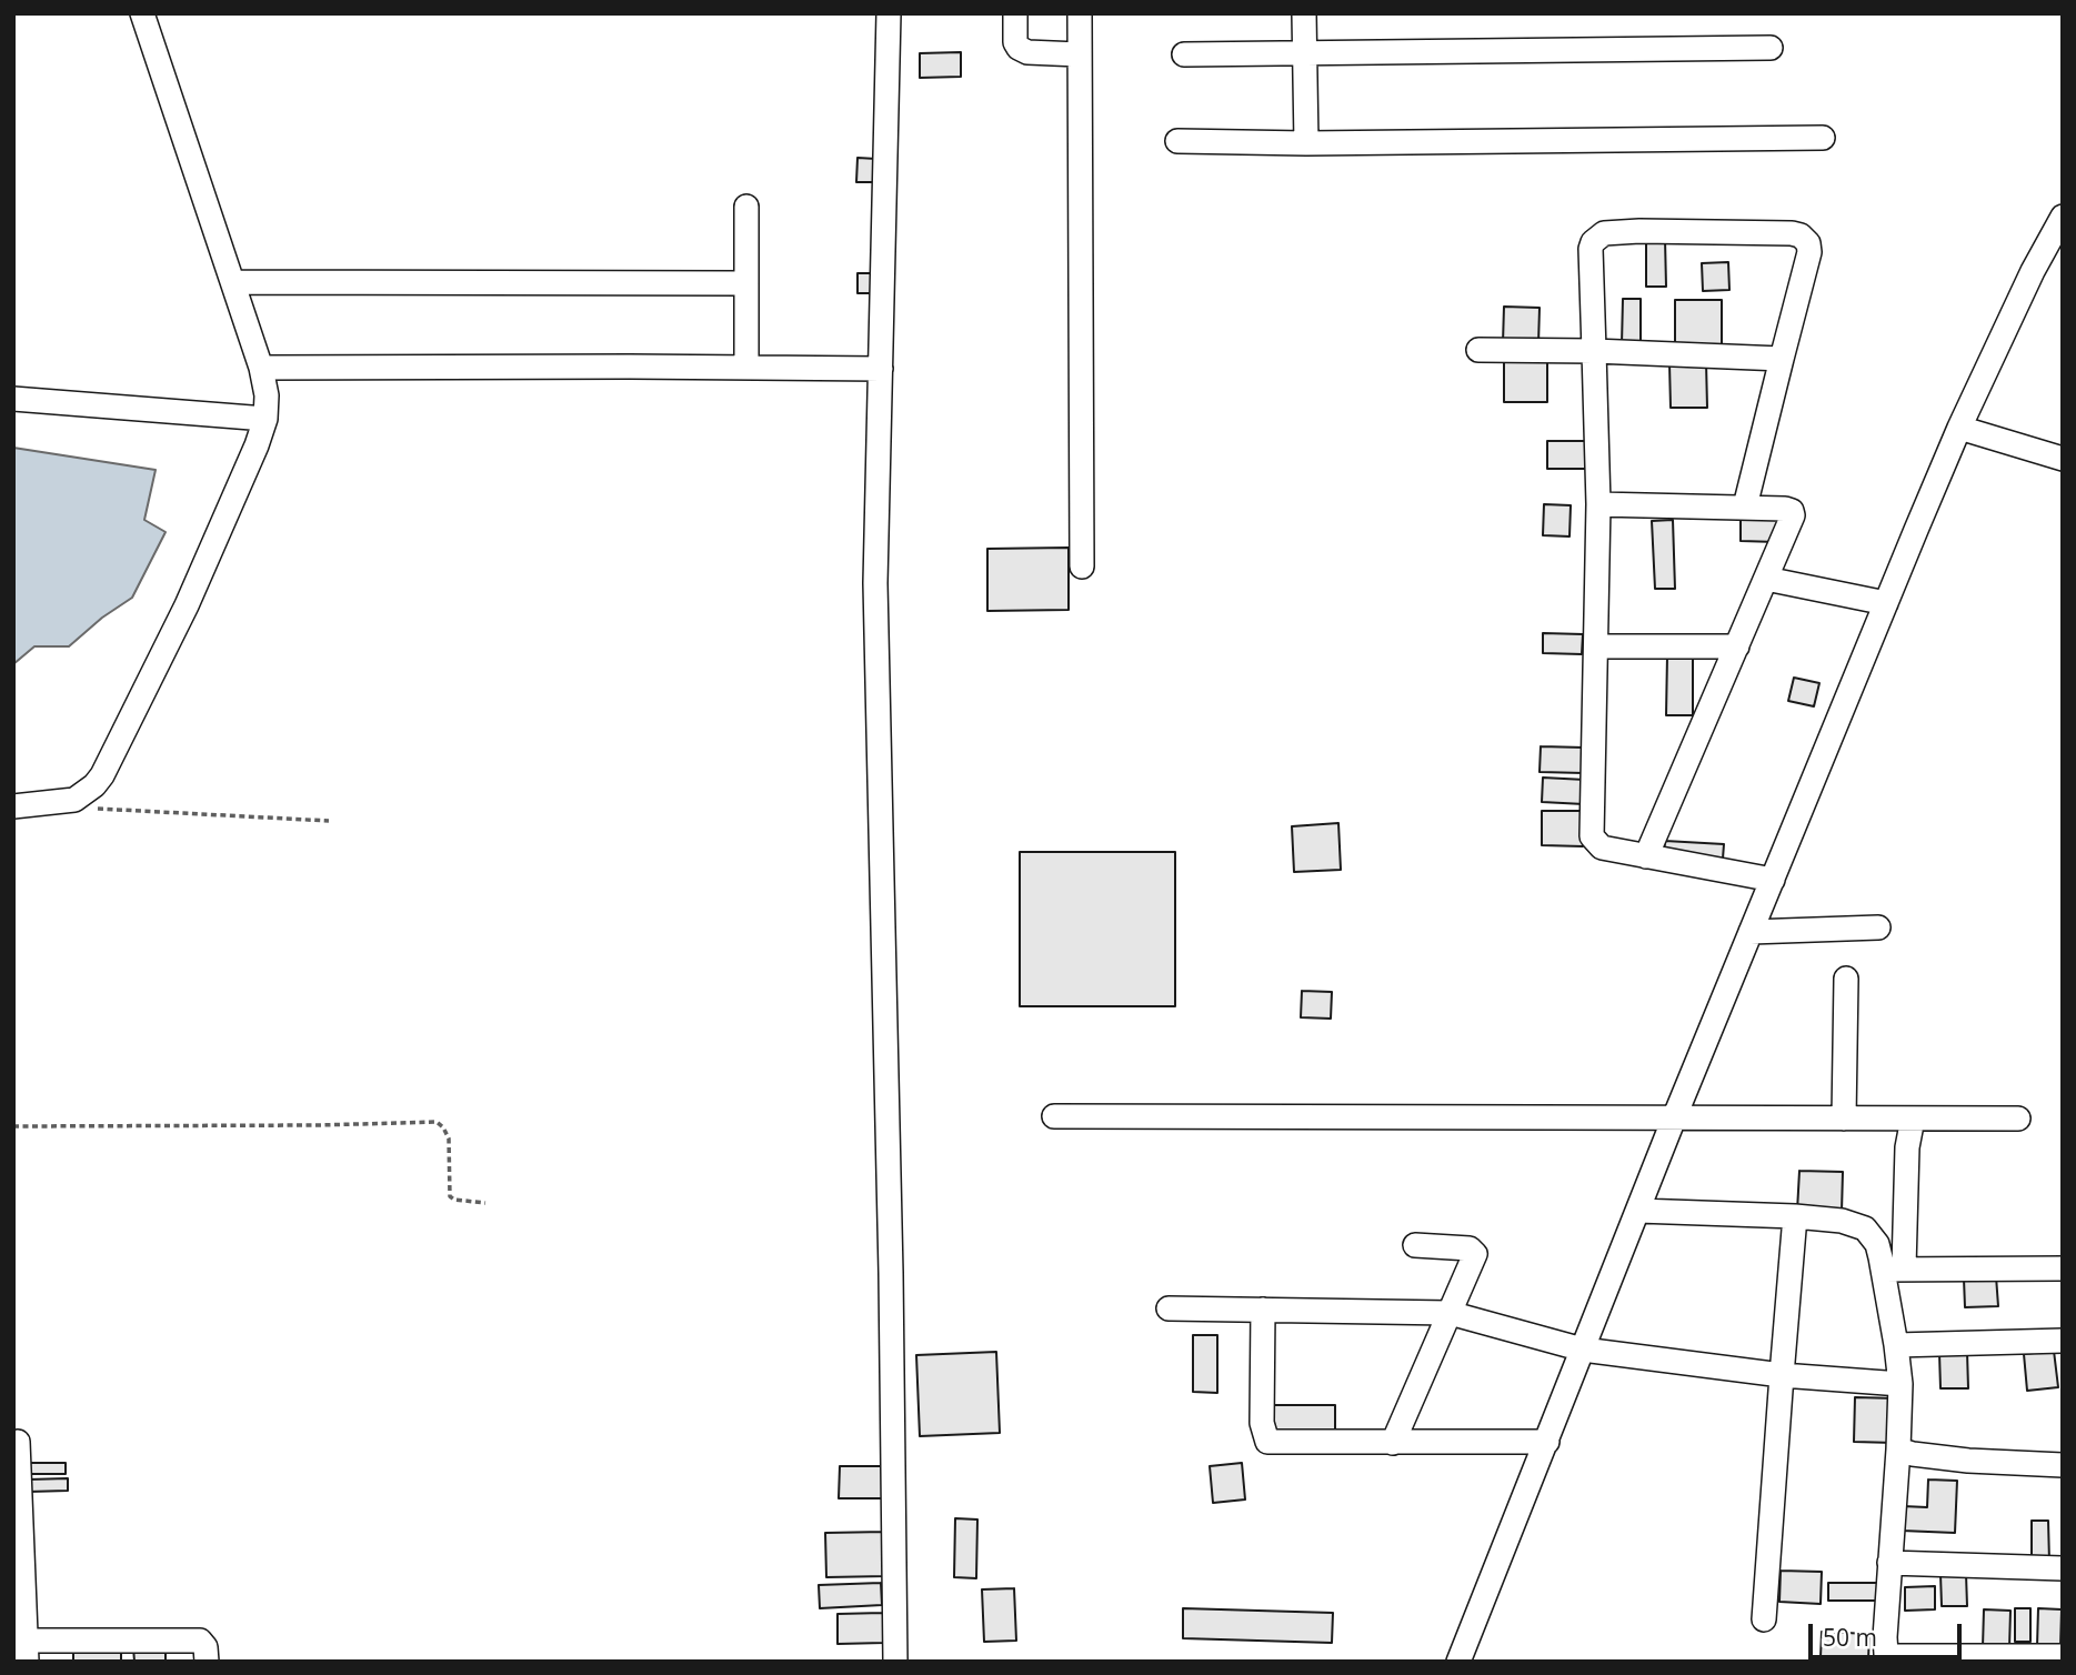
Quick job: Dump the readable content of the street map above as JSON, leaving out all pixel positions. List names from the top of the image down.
{
  "scale_bar": "50 m"
}
